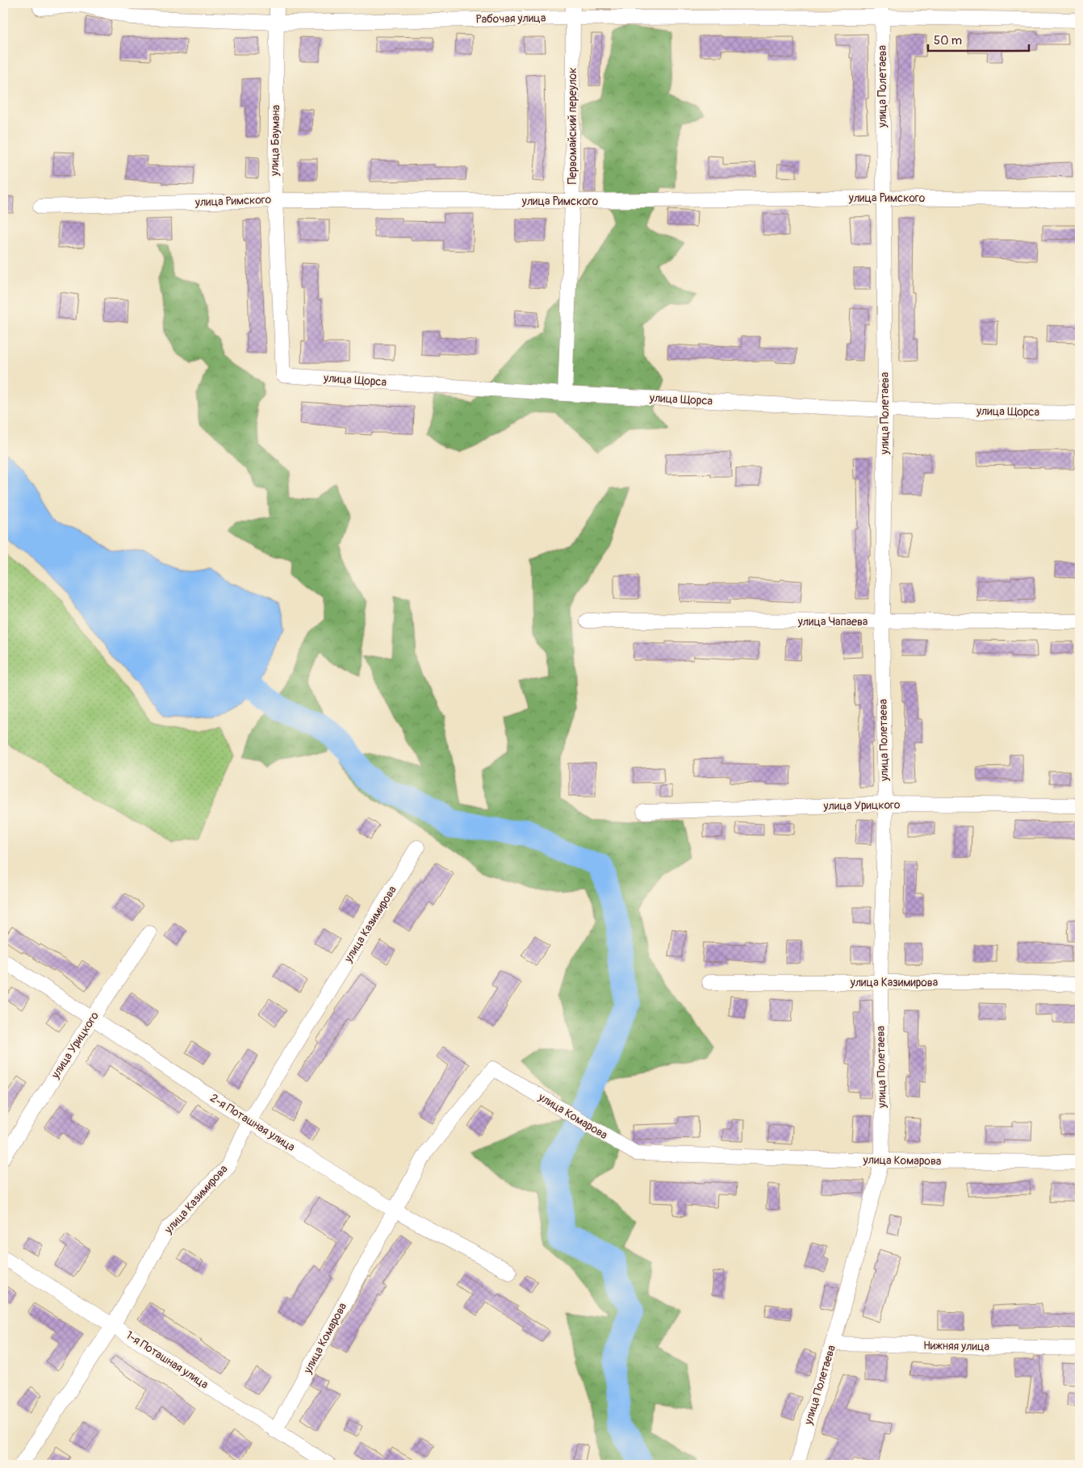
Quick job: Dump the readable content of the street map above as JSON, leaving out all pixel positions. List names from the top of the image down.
{
  "streets": {
    "street": [
      "Рабочая улица",
      "улица Полетаева",
      "Первомайский переулок",
      "улица Баумана",
      "улица Римского",
      "улица Щорса",
      "улица Чапаева",
      "улица Урицкого",
      "улица Казимирова",
      "улица Комарова",
      "2-я Поташная улица",
      "Нижняя улица",
      "1-я Поташная улица"
    ]
  },
  "crossings": [
    ["Рабочая улица", "улица Полетаева"],
    ["Рабочая улица", "Первомайский переулок"],
    ["Рабочая улица", "улица Баумана"],
    ["улица Полетаева", "улица Римского"],
    ["улица Полетаева", "улица Щорса"],
    ["улица Полетаева", "улица Чапаева"],
    ["улица Полетаева", "улица Урицкого"],
    ["улица Полетаева", "улица Казимирова"],
    ["улица Полетаева", "улица Комарова"],
    ["улица Полетаева", "Нижняя улица"],
    ["Первомайский переулок", "улица Римского"],
    ["Первомайский переулок", "улица Щорса"],
    ["улица Баумана", "улица Римского"],
    ["улица Баумана", "улица Щорса"],
    ["улица Урицкого", "2-я Поташная улица"],
    ["улица Казимирова", "2-я Поташная улица"],
    ["улица Казимирова", "1-я Поташная улица"],
    ["улица Комарова", "2-я Поташная улица"],
    ["улица Комарова", "1-я Поташная улица"]
  ],
  "scale_bar": "50 m"
}
